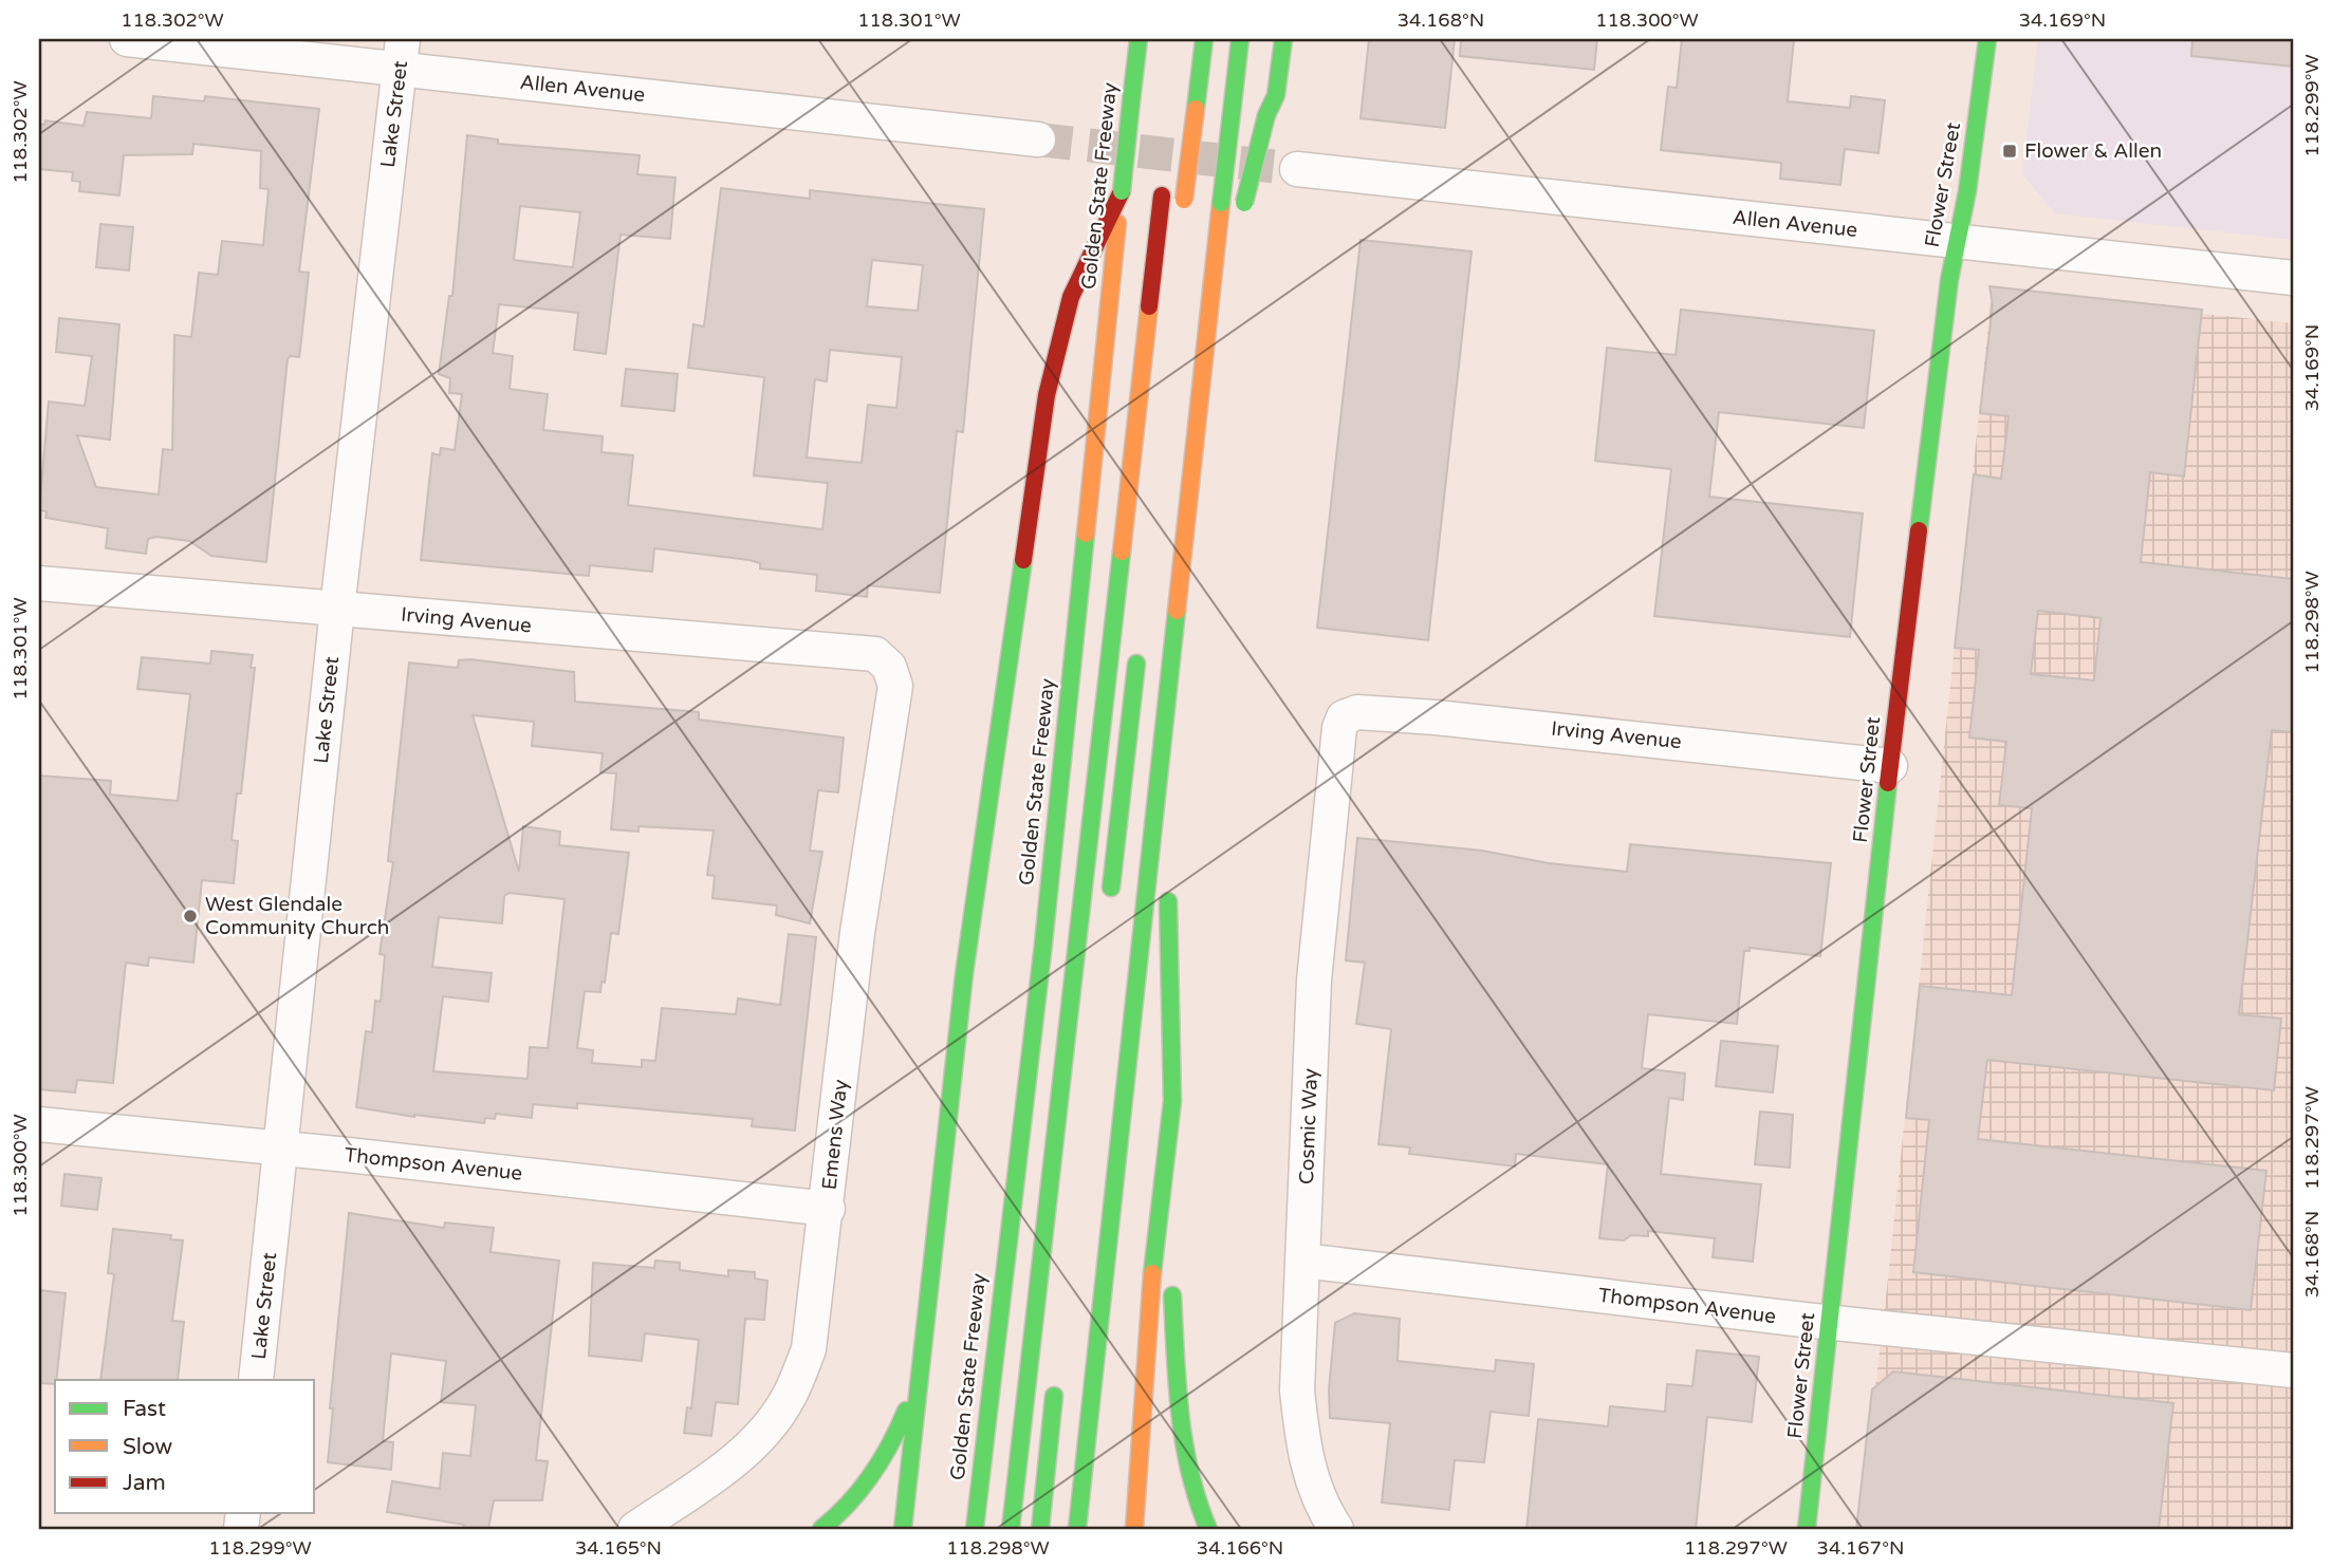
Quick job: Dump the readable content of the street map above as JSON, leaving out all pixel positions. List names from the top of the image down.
{
  "streets": {
    "main road": ["Flower Street", "Golden State Freeway"],
    "street": [
      "Allen Avenue",
      "Lake Street",
      "Irving Avenue",
      "Cosmic Way",
      "Emens Way",
      "Thompson Avenue"
    ]
  },
  "crossings": [
    ["Allen Avenue", "Lake Street"],
    ["Allen Avenue", "Flower Street"],
    ["Lake Street", "Irving Avenue"],
    ["Lake Street", "Thompson Avenue"],
    ["Flower Street", "Irving Avenue"],
    ["Flower Street", "Thompson Avenue"],
    ["Irving Avenue", "Cosmic Way"],
    ["Irving Avenue", "Emens Way"],
    ["Cosmic Way", "Thompson Avenue"],
    ["Emens Way", "Thompson Avenue"]
  ],
  "places": {
    "transit": ["Flower & Allen"],
    "other": ["West Glendale Community Church"]
  },
  "legend": ["Fast", "Slow", "Jam"],
  "coordinates": [
    "118.302°W",
    "118.301°W",
    "34.168°N",
    "118.300°W",
    "34.169°N",
    "118.299°W",
    "118.298°W",
    "118.297°W",
    "34.165°N",
    "34.166°N",
    "34.167°N"
  ]
}
